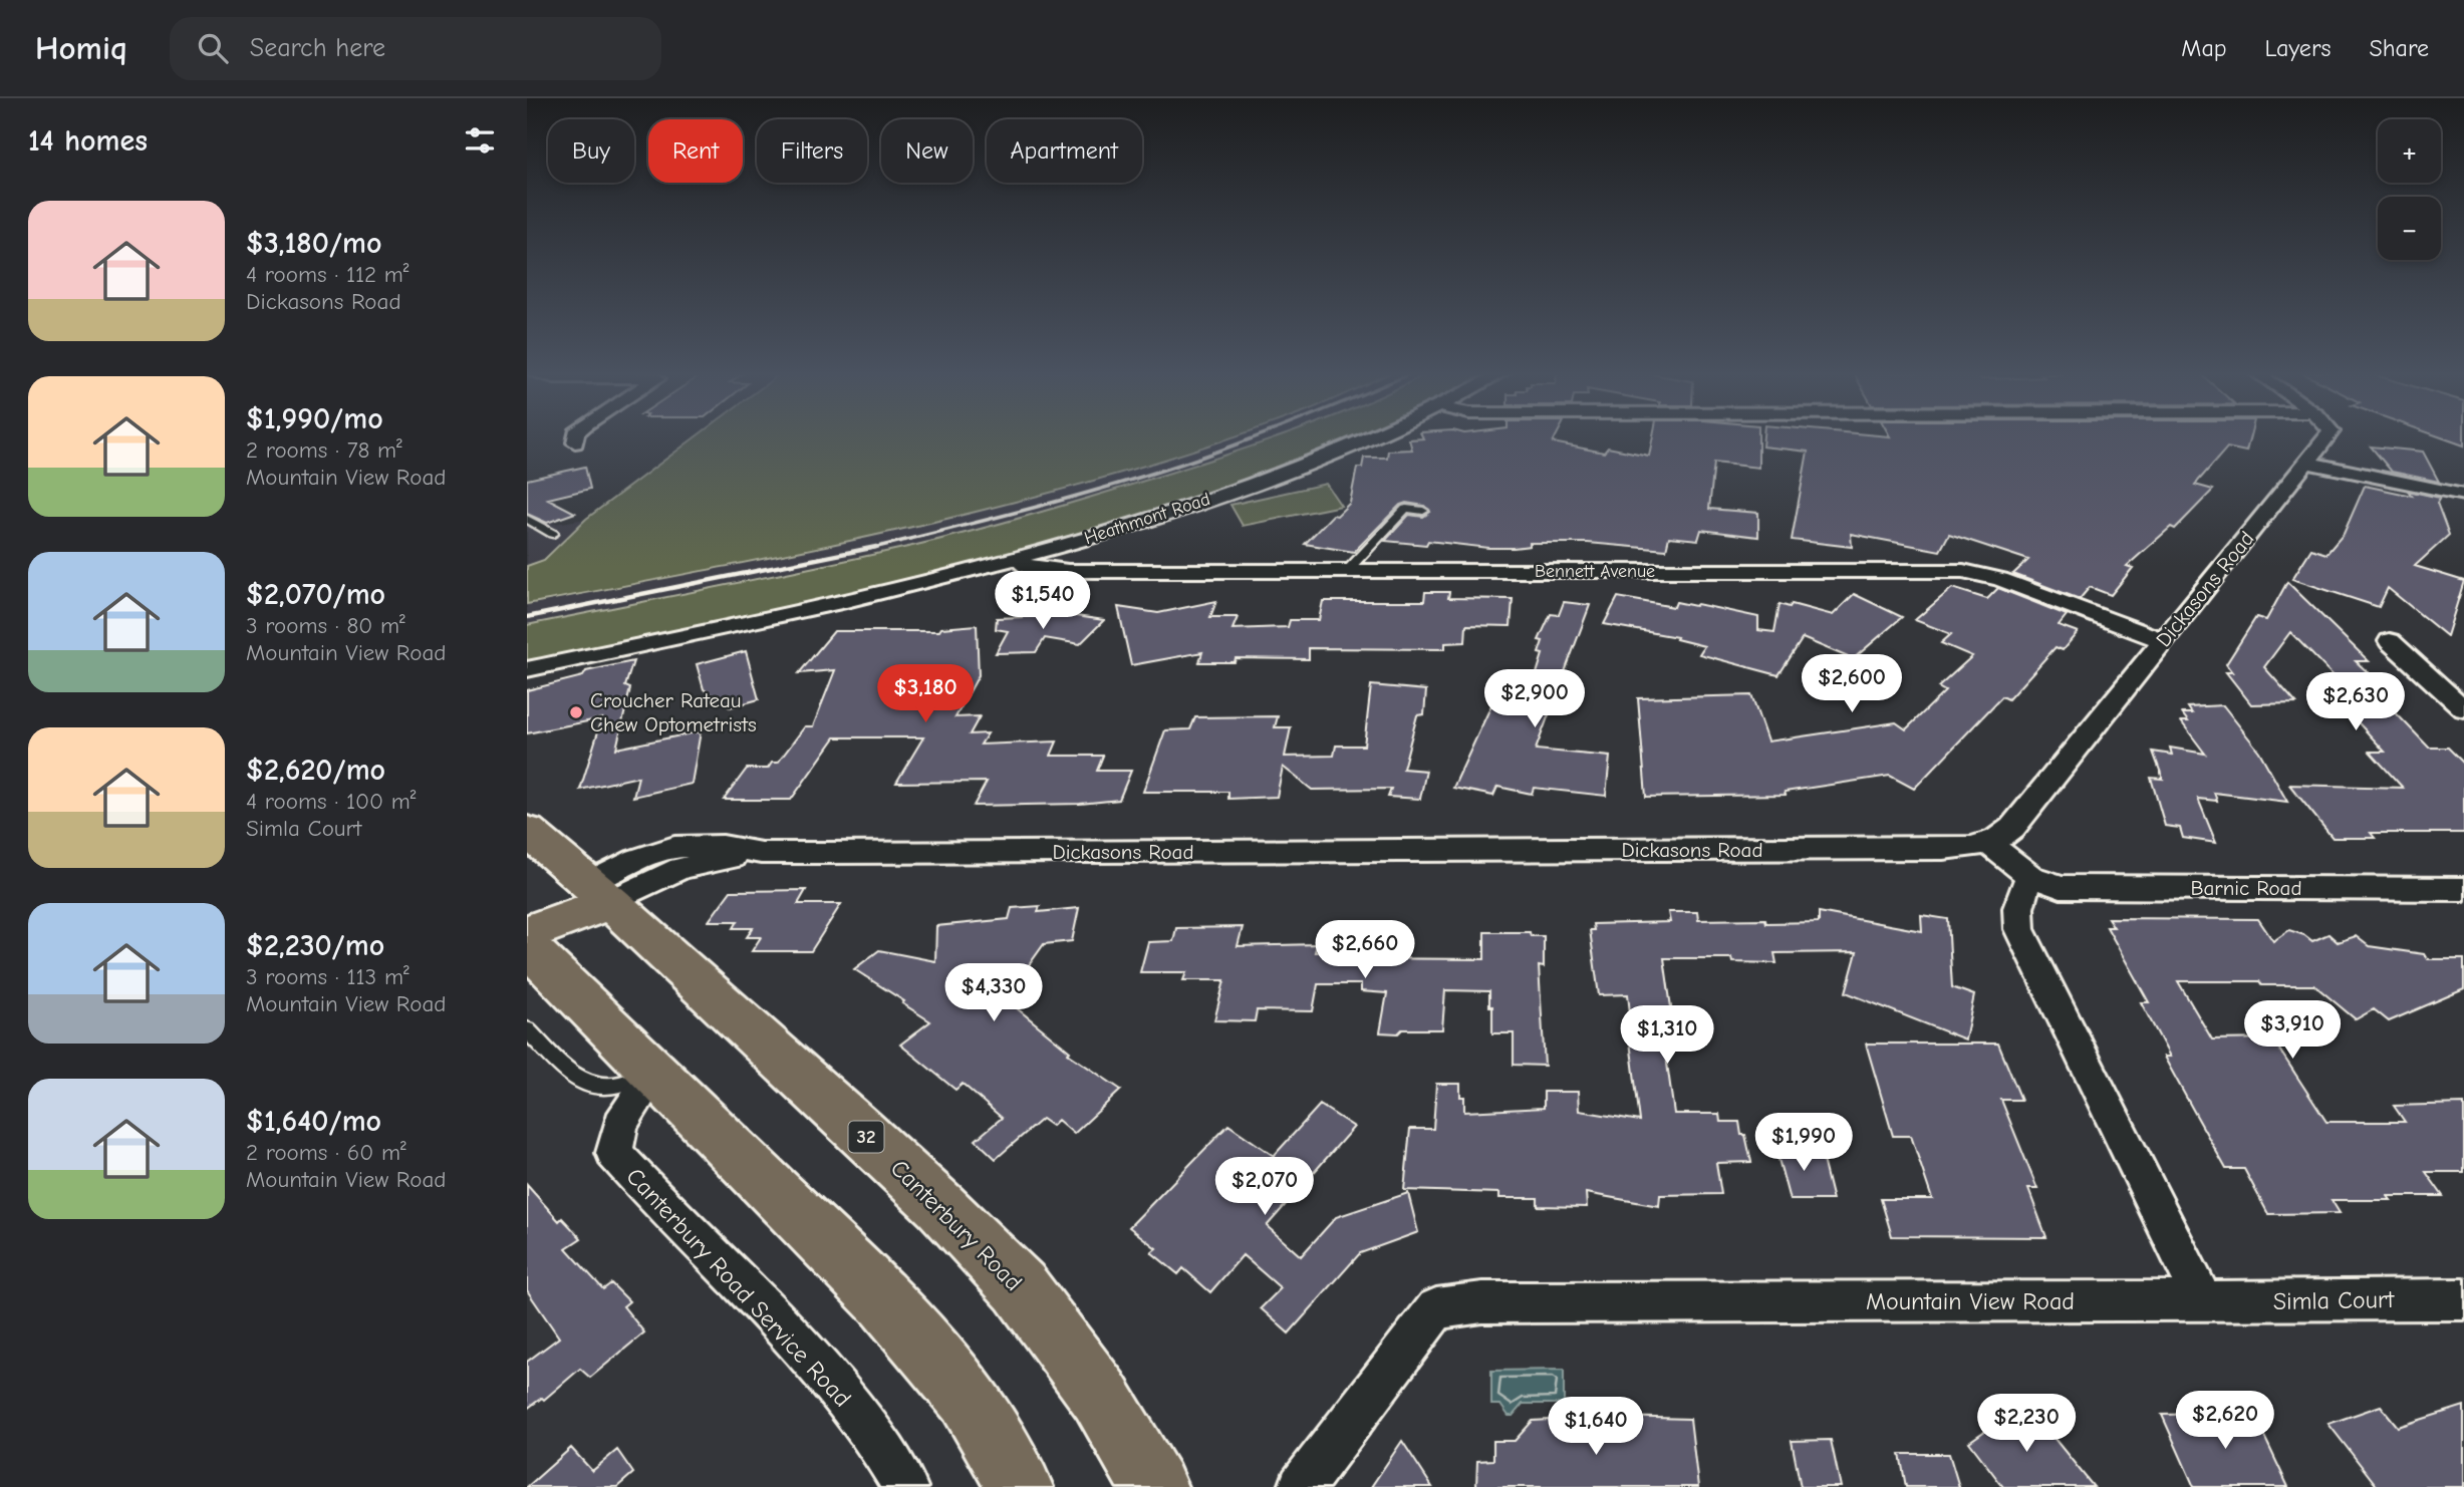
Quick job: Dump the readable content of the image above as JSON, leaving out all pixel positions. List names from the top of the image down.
{
  "streets": {
    "main road": ["32", "Canterbury Road"],
    "street": [
      "Heathmont Road",
      "Bennett Avenue",
      "Dickasons Road",
      "Barnic Road",
      "Canterbury Road Service Road",
      "Simla Court",
      "Mountain View Road"
    ]
  },
  "crossings": [
    ["Heathmont Road", "Bennett Avenue"],
    ["Bennett Avenue", "Dickasons Road"],
    ["Dickasons Road", "Canterbury Road"],
    ["Simla Court", "Mountain View Road"]
  ],
  "places": ["Croucher Rateau Chew Optometrists"],
  "page": {
    "header": "Homiq",
    "search": "Search here",
    "nav": ["Map", "Layers", "Share"],
    "heading": "14 homes",
    "map_buttons": ["+", "−"],
    "chip": [
      "Buy",
      "Rent",
      "Filters",
      "New",
      "Apartment"
    ],
    "list": [
      {
        "name": "$3,180/mo",
        "note": "4 rooms · 112 m² · Dickasons Road"
      },
      {
        "name": "$1,990/mo",
        "note": "2 rooms · 78 m² · Mountain View Road"
      },
      {
        "name": "$2,070/mo",
        "note": "3 rooms · 80 m² · Mountain View Road"
      },
      {
        "name": "$2,620/mo",
        "note": "4 rooms · 100 m² · Simla Court"
      },
      {
        "name": "$2,230/mo",
        "note": "3 rooms · 113 m² · Mountain View Road"
      },
      {
        "name": "$1,640/mo",
        "note": "2 rooms · 60 m² · Mountain View Road"
      }
    ],
    "price": [
      "$1,540",
      "$2,600",
      "$3,180",
      "$2,900",
      "$2,630",
      "$2,660",
      "$4,330",
      "$3,910",
      "$1,310",
      "$1,990",
      "$2,070",
      "$2,620",
      "$2,230",
      "$1,640"
    ]
  }
}
